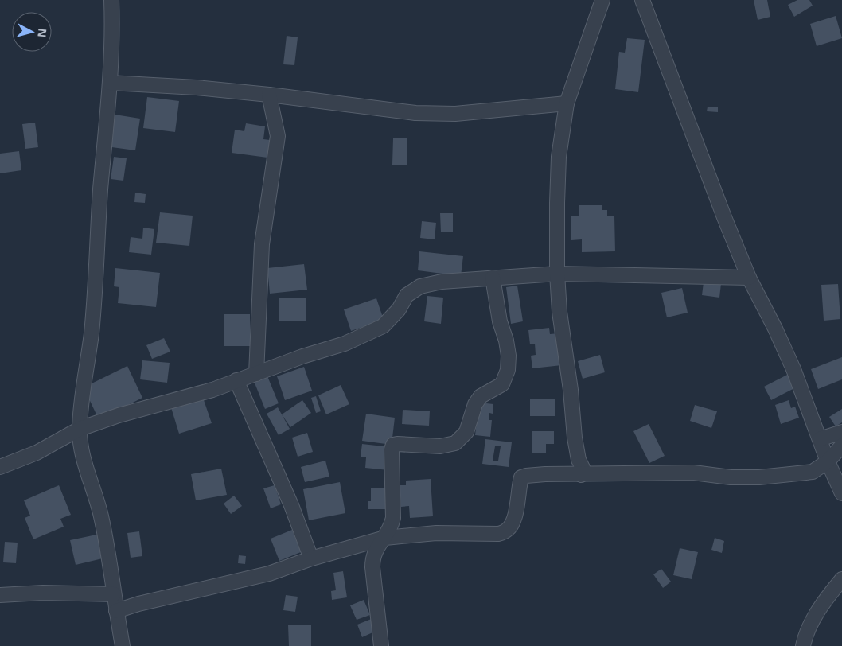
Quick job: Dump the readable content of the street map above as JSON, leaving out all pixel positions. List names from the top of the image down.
{
  "north": "right"
}
